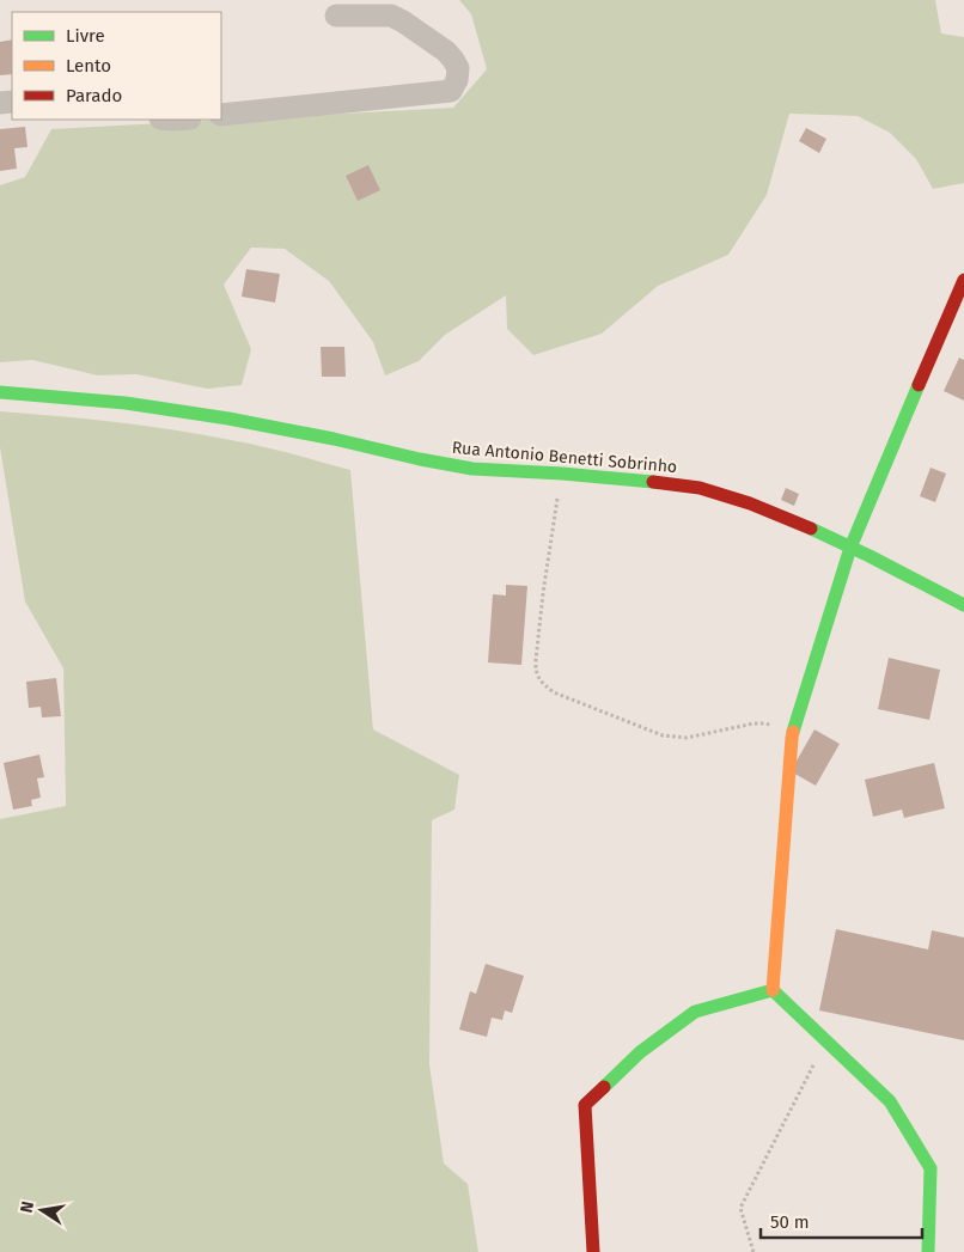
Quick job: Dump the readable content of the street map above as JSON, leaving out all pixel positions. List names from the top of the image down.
{
  "streets": {
    "street": ["Rua Antonio Benetti Sobrinho"]
  },
  "legend": ["Livre", "Lento", "Parado"],
  "scale_bar": "50 m",
  "north": "left"
}
